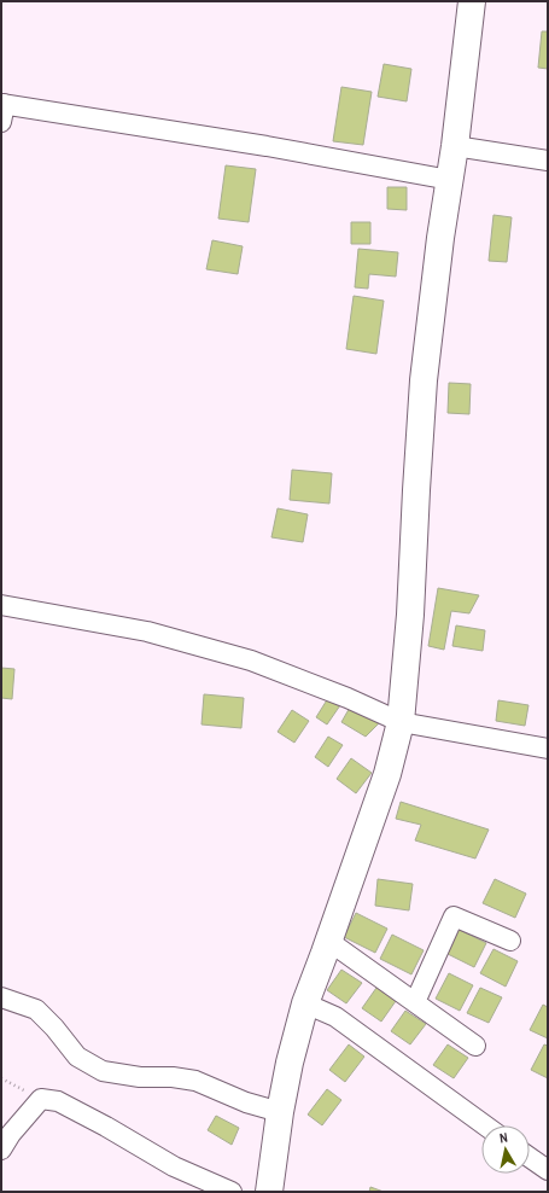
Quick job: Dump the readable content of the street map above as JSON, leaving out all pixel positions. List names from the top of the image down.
{
  "north": "top"
}
